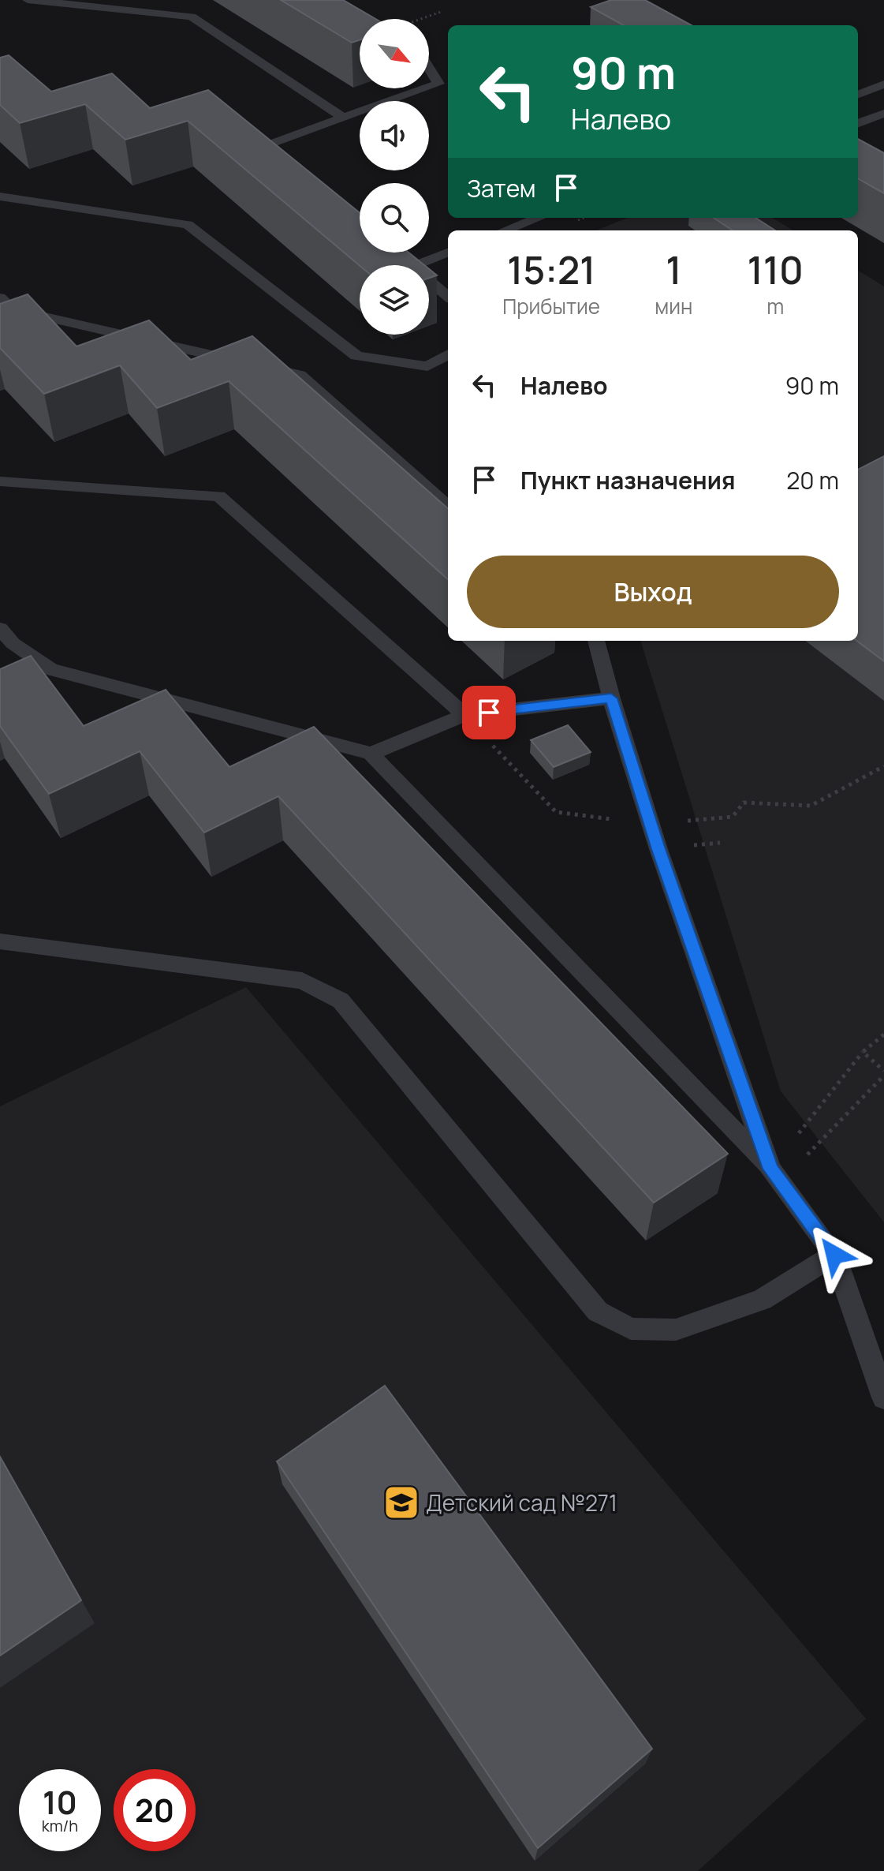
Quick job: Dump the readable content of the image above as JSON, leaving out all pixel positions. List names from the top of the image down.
{
  "places": {
    "school or university": ["Детский сад №271"]
  },
  "north": "bottom right",
  "page": {
    "turn": ["90 m", "Налево"],
    "then": "Затем",
    "eta": [
      "15:21",
      "Прибытие",
      "1",
      "мин",
      "110",
      "m"
    ],
    "list": [
      {
        "name": "Налево",
        "value": "90 m"
      },
      {
        "name": "Пункт назначения",
        "value": "20 m"
      }
    ],
    "buttons": "Выход",
    "speed": "10 km/h",
    "limit": "20"
  }
}
